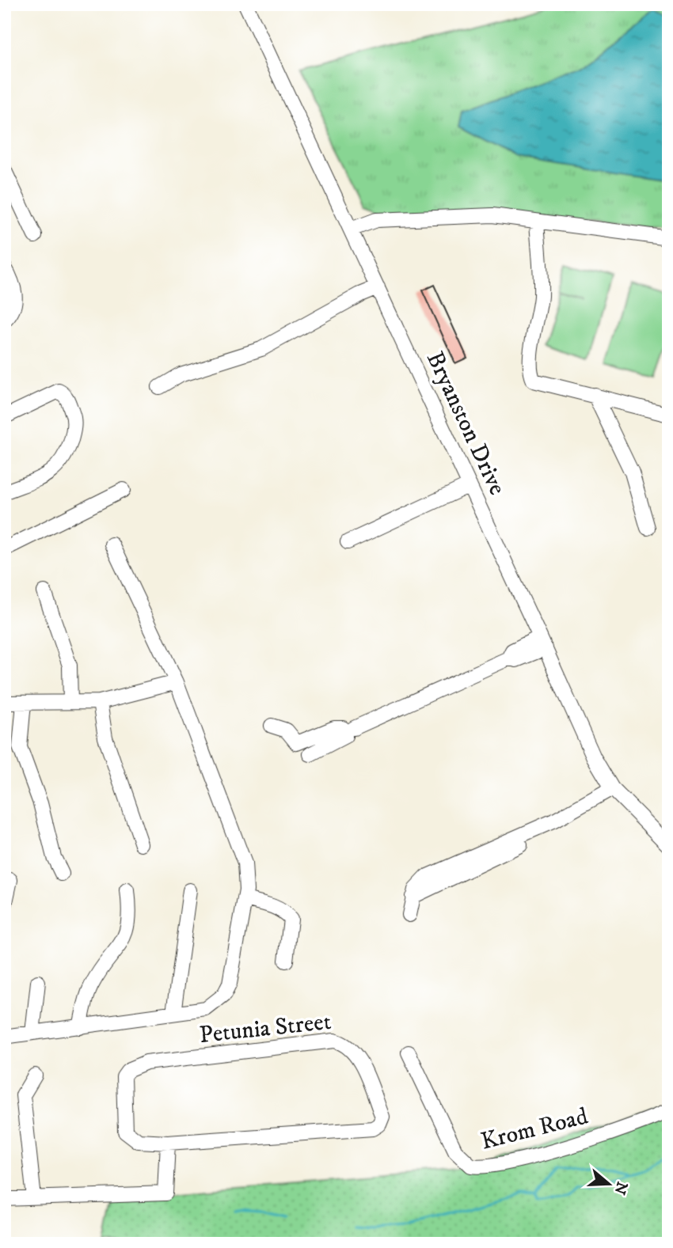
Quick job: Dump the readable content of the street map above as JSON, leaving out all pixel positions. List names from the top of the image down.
{
  "streets": {
    "street": ["Bryanston Drive", "Petunia Street", "Krom Road"]
  },
  "north": "right"
}
